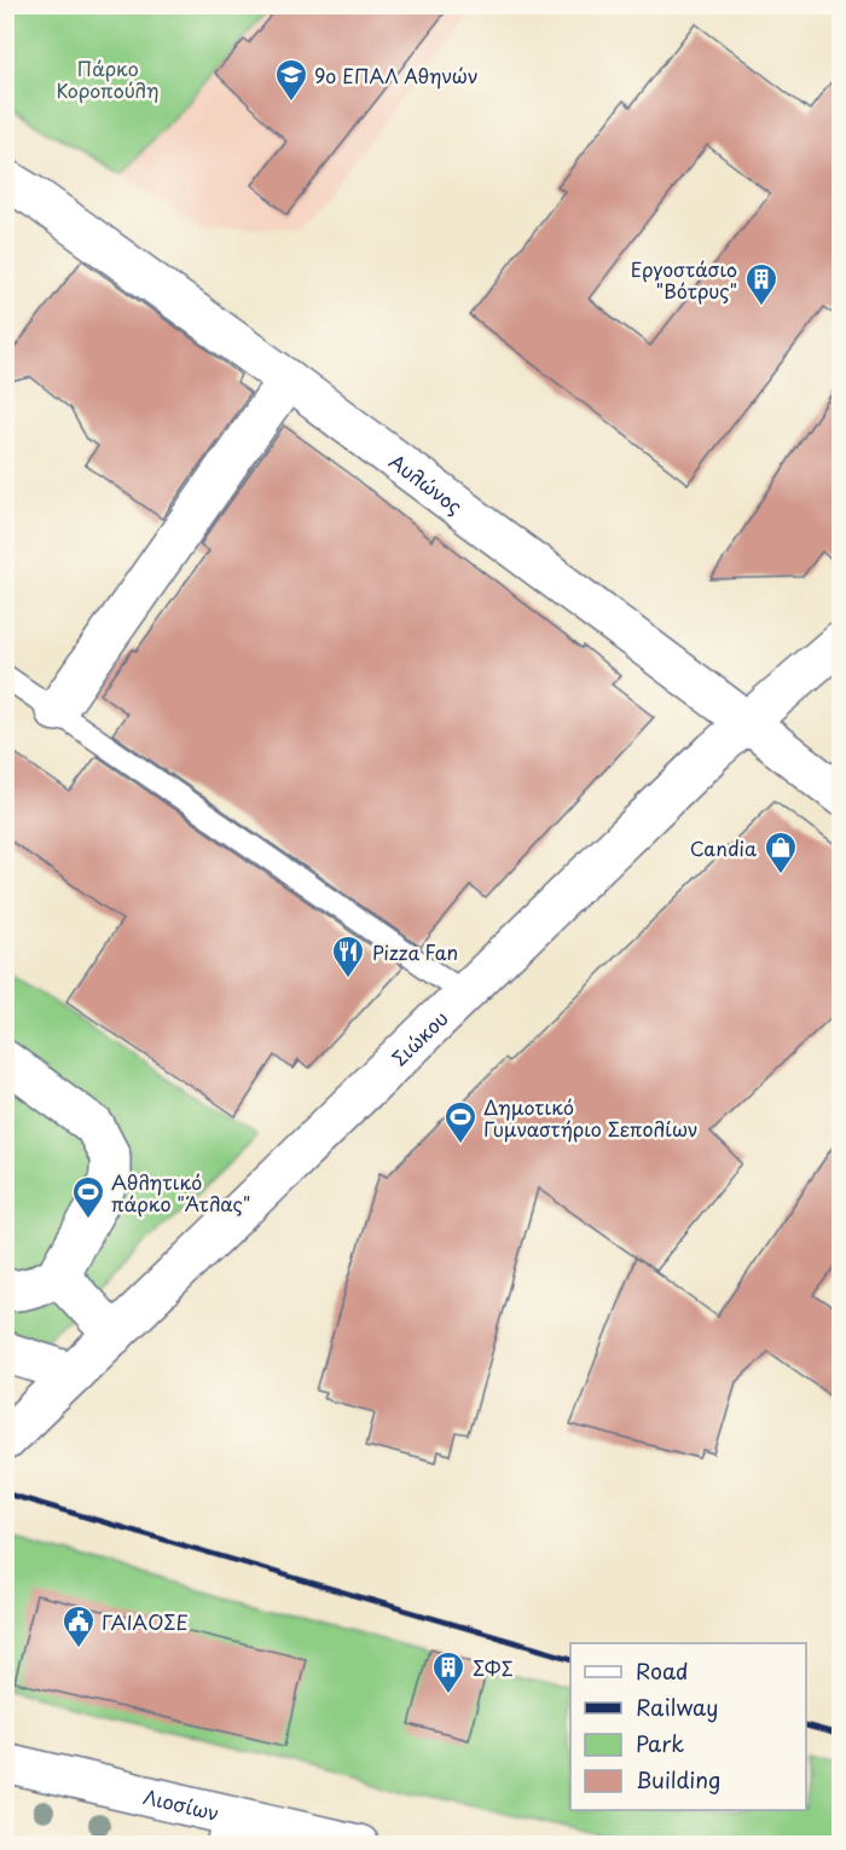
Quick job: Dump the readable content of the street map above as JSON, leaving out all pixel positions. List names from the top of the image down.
{
  "streets": {
    "street": ["Αυλώνος", "Σιώκου", "Λιοσίων"]
  },
  "crossings": [
    ["Αυλώνος", "Σιώκου"]
  ],
  "parks": ["Πάρκο Κοροπούλη"],
  "places": {
    "school or university": ["9ο ΕΠΑΛ Αθηνών"],
    "building": ["Εργοστάσιο \"Βότρυς\"", "ΣΦΣ"],
    "shop": ["Candia"],
    "restaurant": ["Pizza Fan"],
    "sports": ["Δημοτικό Γυμναστήριο Σεπολίων", "Αθλητικό πάρκο \"Άτλας\""],
    "public building": ["ΓΑΙΑΟΣΕ"]
  },
  "legend": [
    "Road",
    "Railway",
    "Park",
    "Building"
  ]
}
